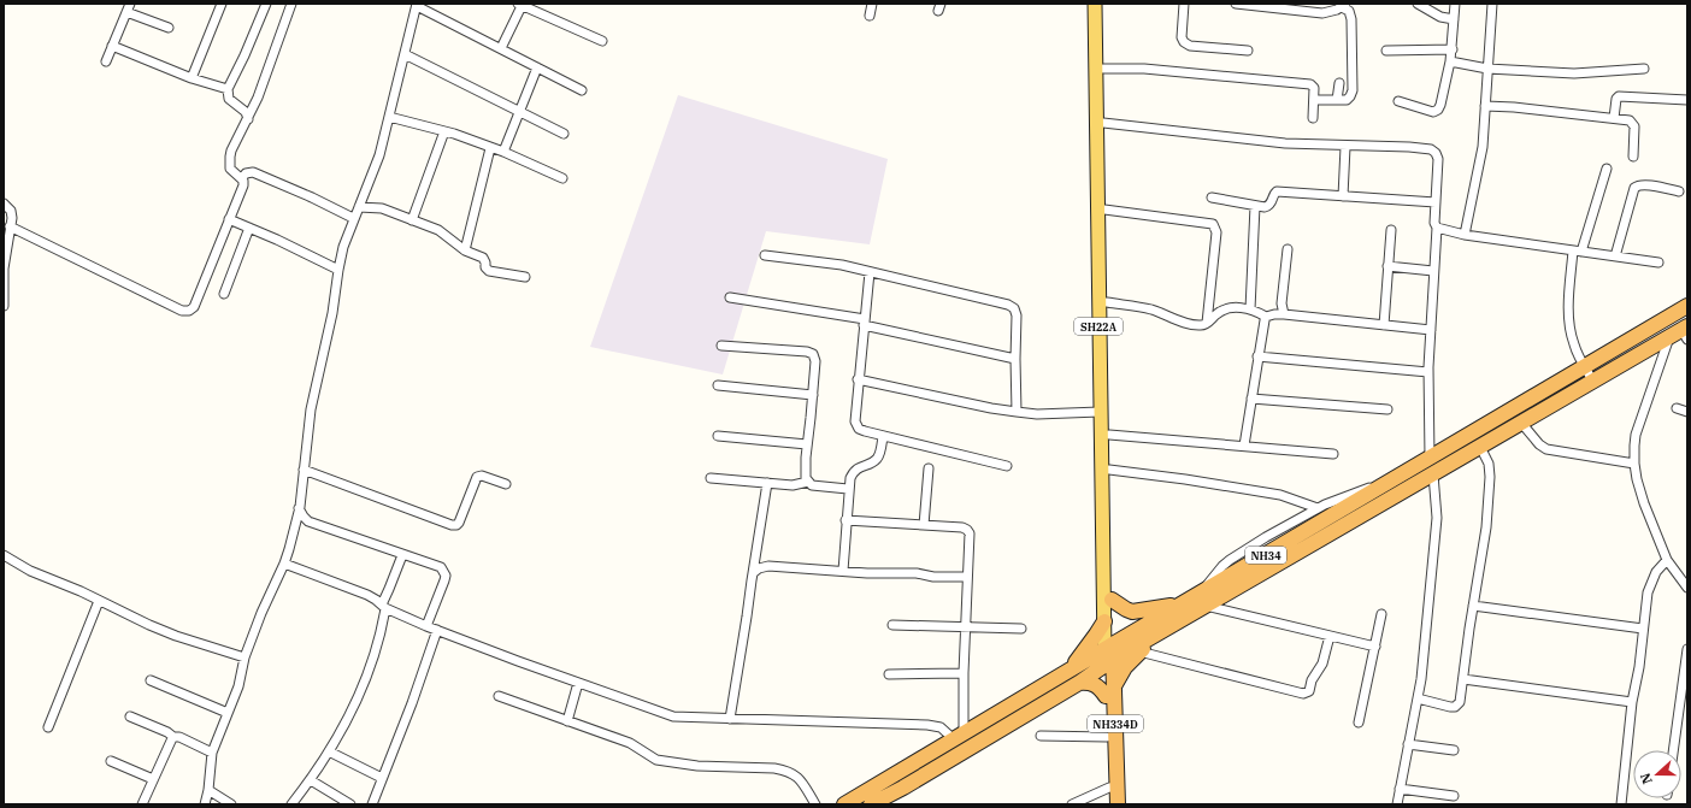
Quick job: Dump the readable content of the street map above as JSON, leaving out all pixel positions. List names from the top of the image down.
{
  "streets": {
    "highway": ["NH34", "NH334D"],
    "main road": ["SH22A"]
  },
  "crossings": [
    ["SH22A", "NH34"],
    ["SH22A", "NH334D"],
    ["NH34", "NH334D"]
  ],
  "north": "left"
}
